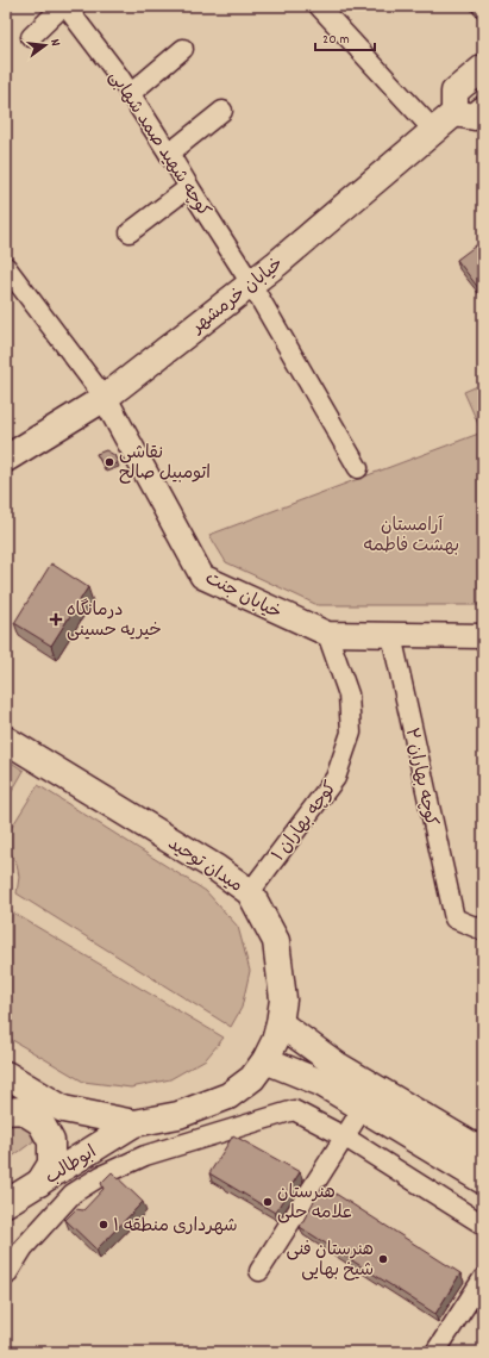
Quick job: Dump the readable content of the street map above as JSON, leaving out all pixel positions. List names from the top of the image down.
{
  "streets": {
    "main road": ["خیابان خرمشهر", "میدان توحید", "ابوطالب"],
    "street": [
      "کوچه شهید صمد شهابی",
      "خیابان جنت",
      "کوچه بهاران ۲",
      "کوچه بهاران ۱"
    ]
  },
  "crossings": [
    ["کوچه شهید صمد شهابی", "خیابان خرمشهر"],
    ["خیابان خرمشهر", "خیابان جنت"],
    ["خیابان جنت", "کوچه بهاران ۲"],
    ["خیابان جنت", "کوچه بهاران ۱"],
    ["کوچه بهاران ۱", "میدان توحید"],
    ["میدان توحید", "ابوطالب"]
  ],
  "parks": ["آرامستان بهشت فاطمه"],
  "places": {
    "other": [
      "نقاشی اتومبیل صالح",
      "هنرستان علامه حلی",
      "شهرداری منطقه ۱",
      "هنرستان فنی شیخ بهایی"
    ],
    "health": ["درمانگاه خیریه حسینی"]
  },
  "scale_bar": "20 m",
  "north": "right"
}
